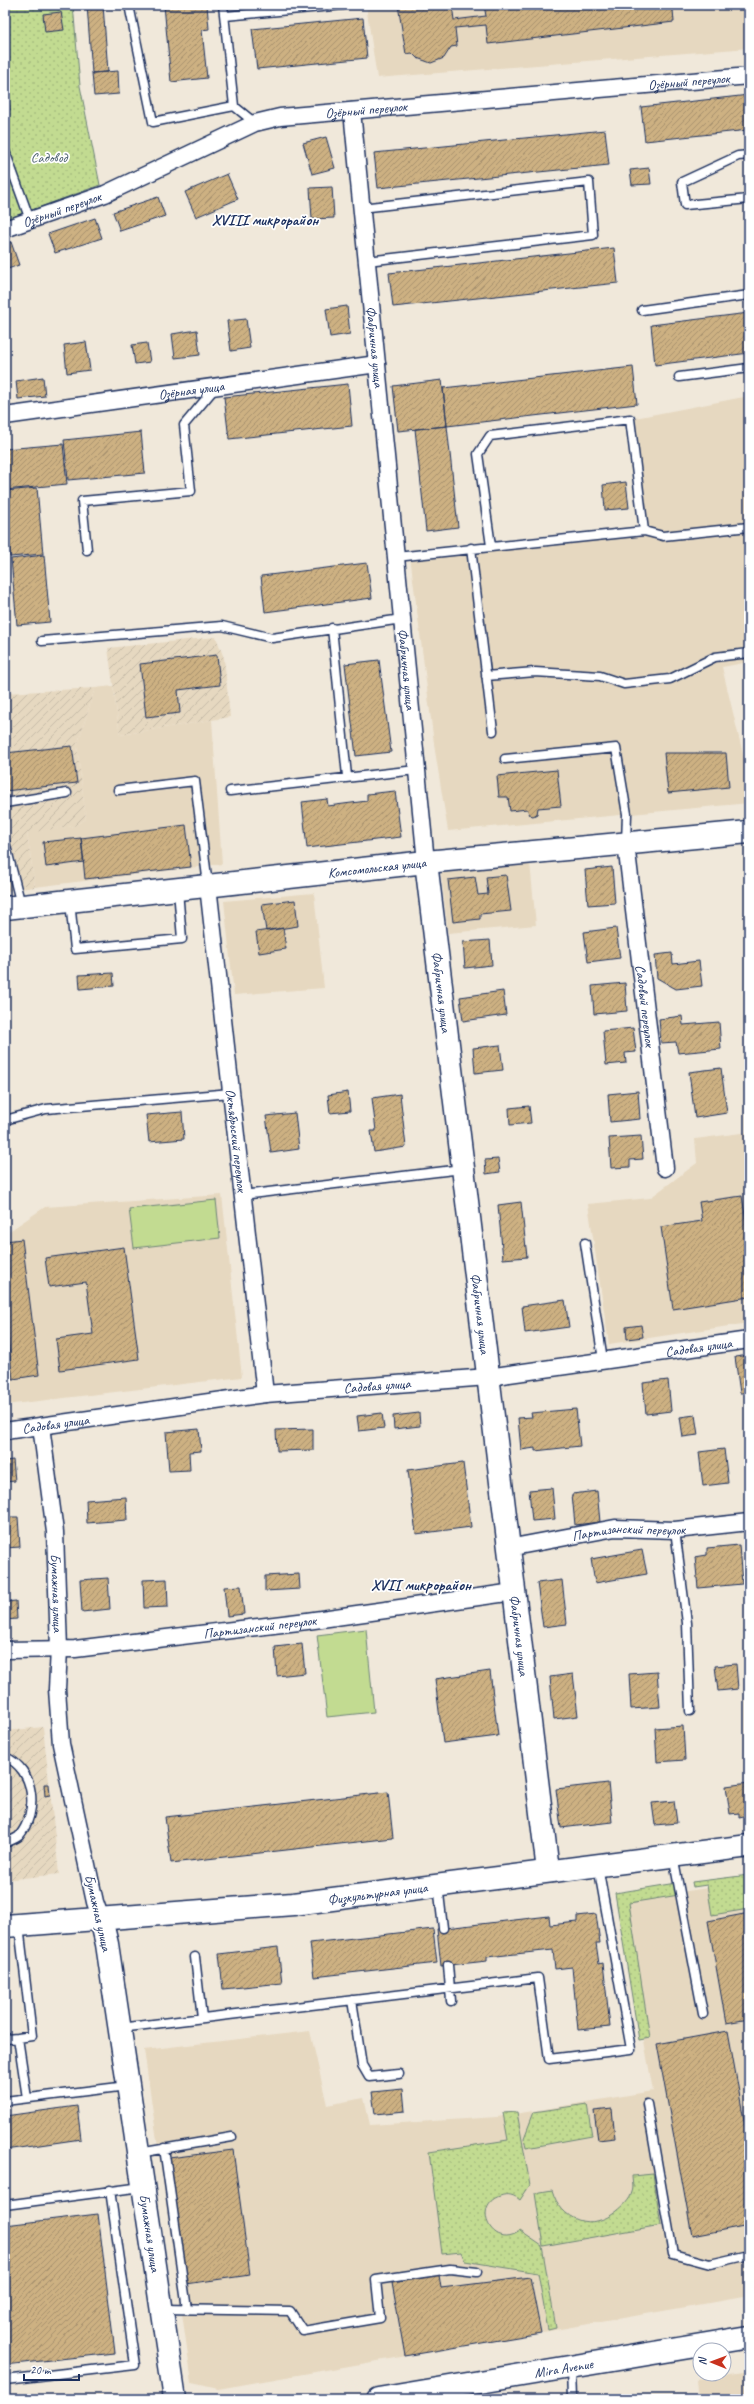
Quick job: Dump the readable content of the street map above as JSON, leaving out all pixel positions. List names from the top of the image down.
{
  "streets": {
    "street": [
      "Озёрный переулок",
      "Фабричная улица",
      "Озёрная улица",
      "Комсомольская улица",
      "Садовый переулок",
      "Октябрьский переулок",
      "Садовая улица",
      "Партизанский переулок",
      "Бумажная улица",
      "Физкультурная улица",
      "Mira Avenue"
    ]
  },
  "crossings": [
    ["Озёрный переулок", "Фабричная улица"],
    ["Фабричная улица", "Озёрная улица"],
    ["Фабричная улица", "Комсомольская улица"],
    ["Фабричная улица", "Садовая улица"],
    ["Фабричная улица", "Партизанский переулок"],
    ["Фабричная улица", "Физкультурная улица"],
    ["Комсомольская улица", "Садовый переулок"],
    ["Комсомольская улица", "Октябрьский переулок"],
    ["Октябрьский переулок", "Садовая улица"],
    ["Садовая улица", "Бумажная улица"],
    ["Партизанский переулок", "Бумажная улица"],
    ["Бумажная улица", "Физкультурная улица"]
  ],
  "districts": ["XVIII микрорайон", "XVII микрорайон"],
  "parks": ["Садовод"],
  "scale_bar": "20 m",
  "north": "left"
}
